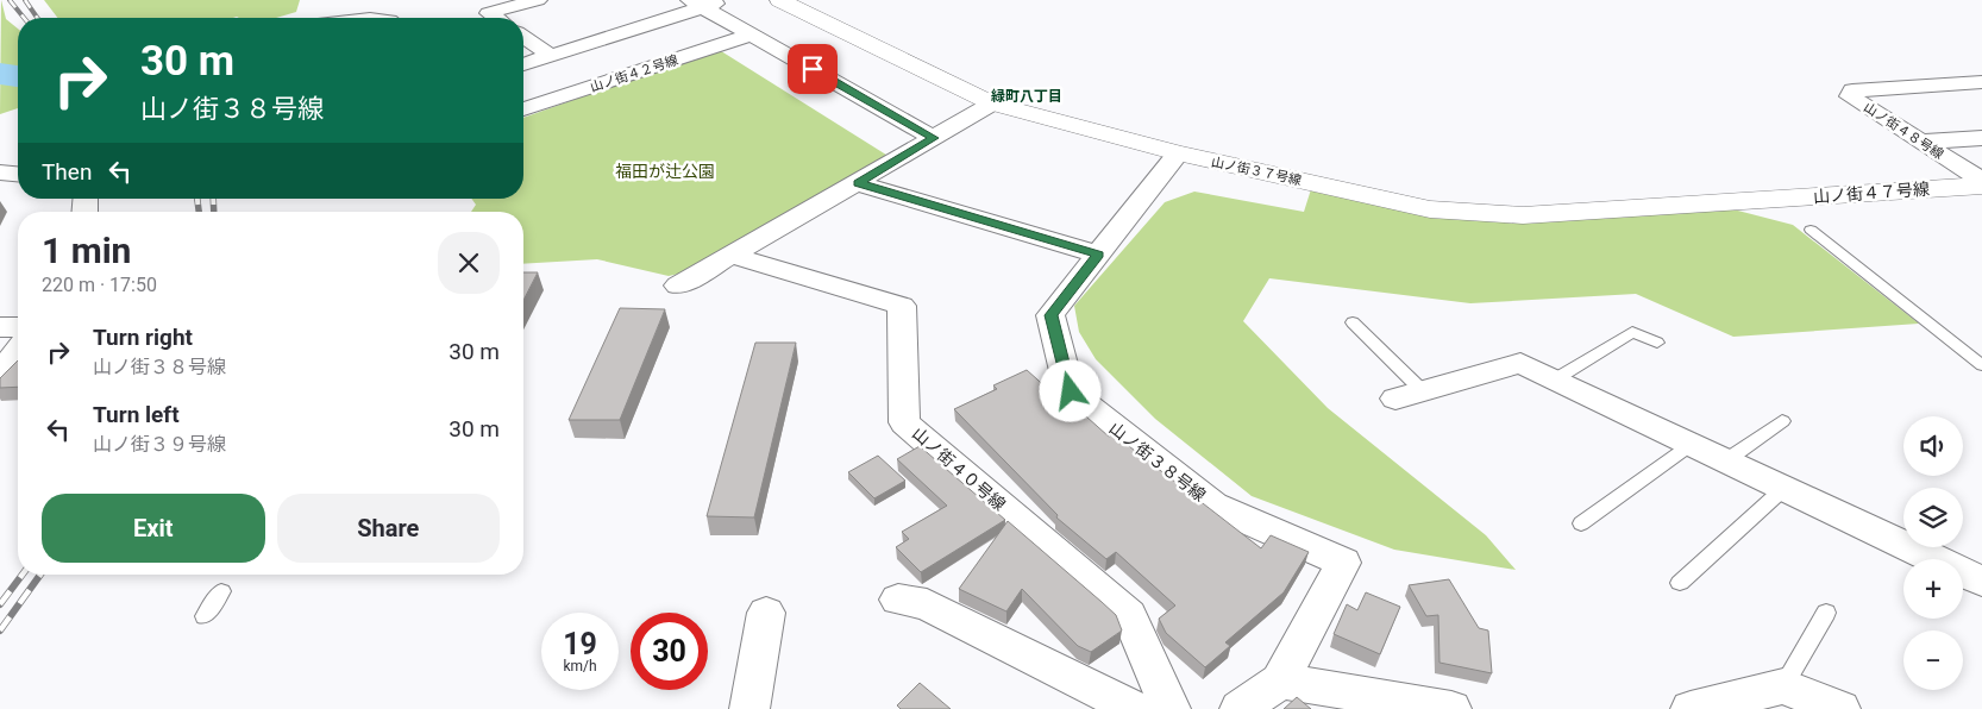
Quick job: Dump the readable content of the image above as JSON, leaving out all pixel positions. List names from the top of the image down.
{
  "streets": {
    "street": [
      "山ノ街４２号線",
      "山ノ街４８号線",
      "山ノ街３７号線",
      "山ノ街４７号線",
      "山ノ街３８号線",
      "山ノ街４０号線"
    ]
  },
  "crossings": [
    ["山ノ街３７号線", "山ノ街４７号線"],
    ["山ノ街３７号線", "山ノ街３８号線"]
  ],
  "districts": ["緑町八丁目"],
  "parks": ["福田が辻公園"],
  "page": {
    "turn": ["30 m", "山ノ街３８号線"],
    "then": "Then",
    "heading": ["1 min", "220 m · 17:50"],
    "list": [
      {
        "name": "Turn right",
        "note": "山ノ街３８号線",
        "value": "30 m"
      },
      {
        "name": "Turn left",
        "note": "山ノ街３９号線",
        "value": "30 m"
      }
    ],
    "map_buttons": ["+", "−"],
    "buttons": ["Exit", "Share"],
    "speed": "19 km/h",
    "limit": "30"
  }
}
